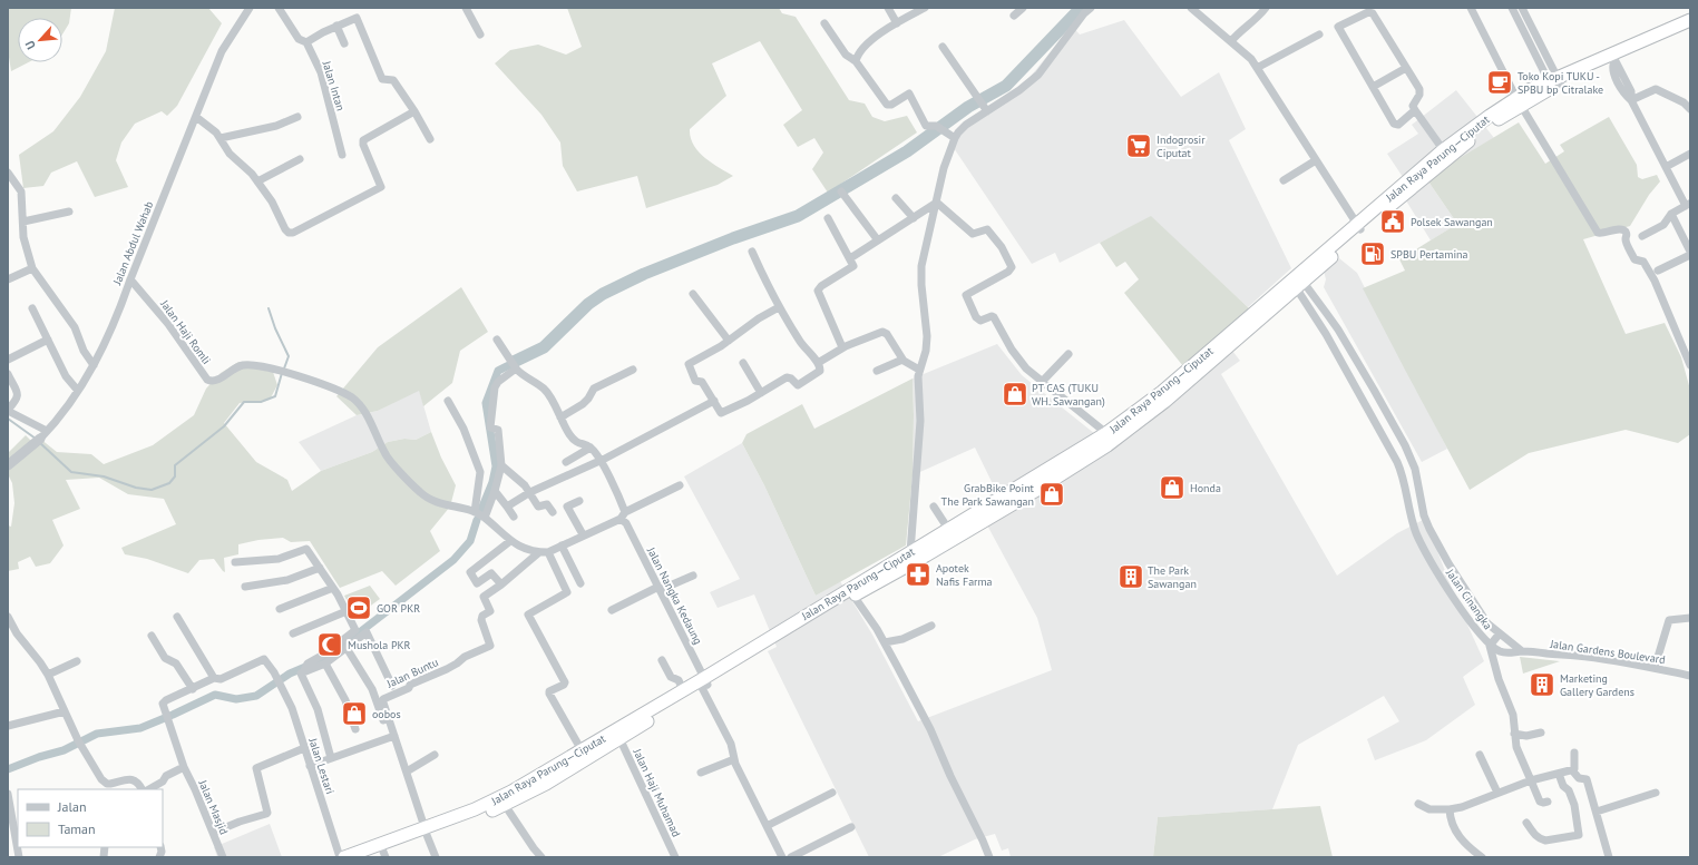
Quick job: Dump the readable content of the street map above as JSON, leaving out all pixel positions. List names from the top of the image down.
{
  "streets": {
    "highway": ["Jalan Raya Parung—Ciputat"],
    "street": [
      "Jalan Intan",
      "Jalan Abdul Wahab",
      "Jalan Haji Romli",
      "Jalan Nangka Kedaung",
      "Jalan Cinangka",
      "Jalan Gardens Boulevard",
      "Jalan Buntu",
      "Jalan Lestari",
      "Jalan Haji Muhamad",
      "Jalan Masjid"
    ]
  },
  "crossings": [
    ["Jalan Raya Parung—Ciputat", "Jalan Nangka Kedaung"],
    ["Jalan Raya Parung—Ciputat", "Jalan Cinangka"],
    ["Jalan Raya Parung—Ciputat", "Jalan Buntu"],
    ["Jalan Raya Parung—Ciputat", "Jalan Haji Muhamad"],
    ["Jalan Abdul Wahab", "Jalan Haji Romli"],
    ["Jalan Cinangka", "Jalan Gardens Boulevard"]
  ],
  "places": {
    "cafe": ["Toko Kopi TUKU - SPBU bp Citralake"],
    "supermarket": ["Indogrosir Ciputat"],
    "public building": ["Polsek Sawangan"],
    "fuel station": ["SPBU Pertamina"],
    "shop": [
      "PT CAS (TUKU WH. Sawangan)",
      "Honda",
      "GrabBike Point The Park Sawangan",
      "oobos"
    ],
    "pharmacy": ["Apotek Nafis Farma"],
    "building": ["The Park Sawangan", "Marketing Gallery Gardens"],
    "sports": ["GOR PKR"],
    "mosque": ["Mushola PKR"]
  },
  "legend": ["Jalan", "Taman"],
  "north": "bottom left"
}
